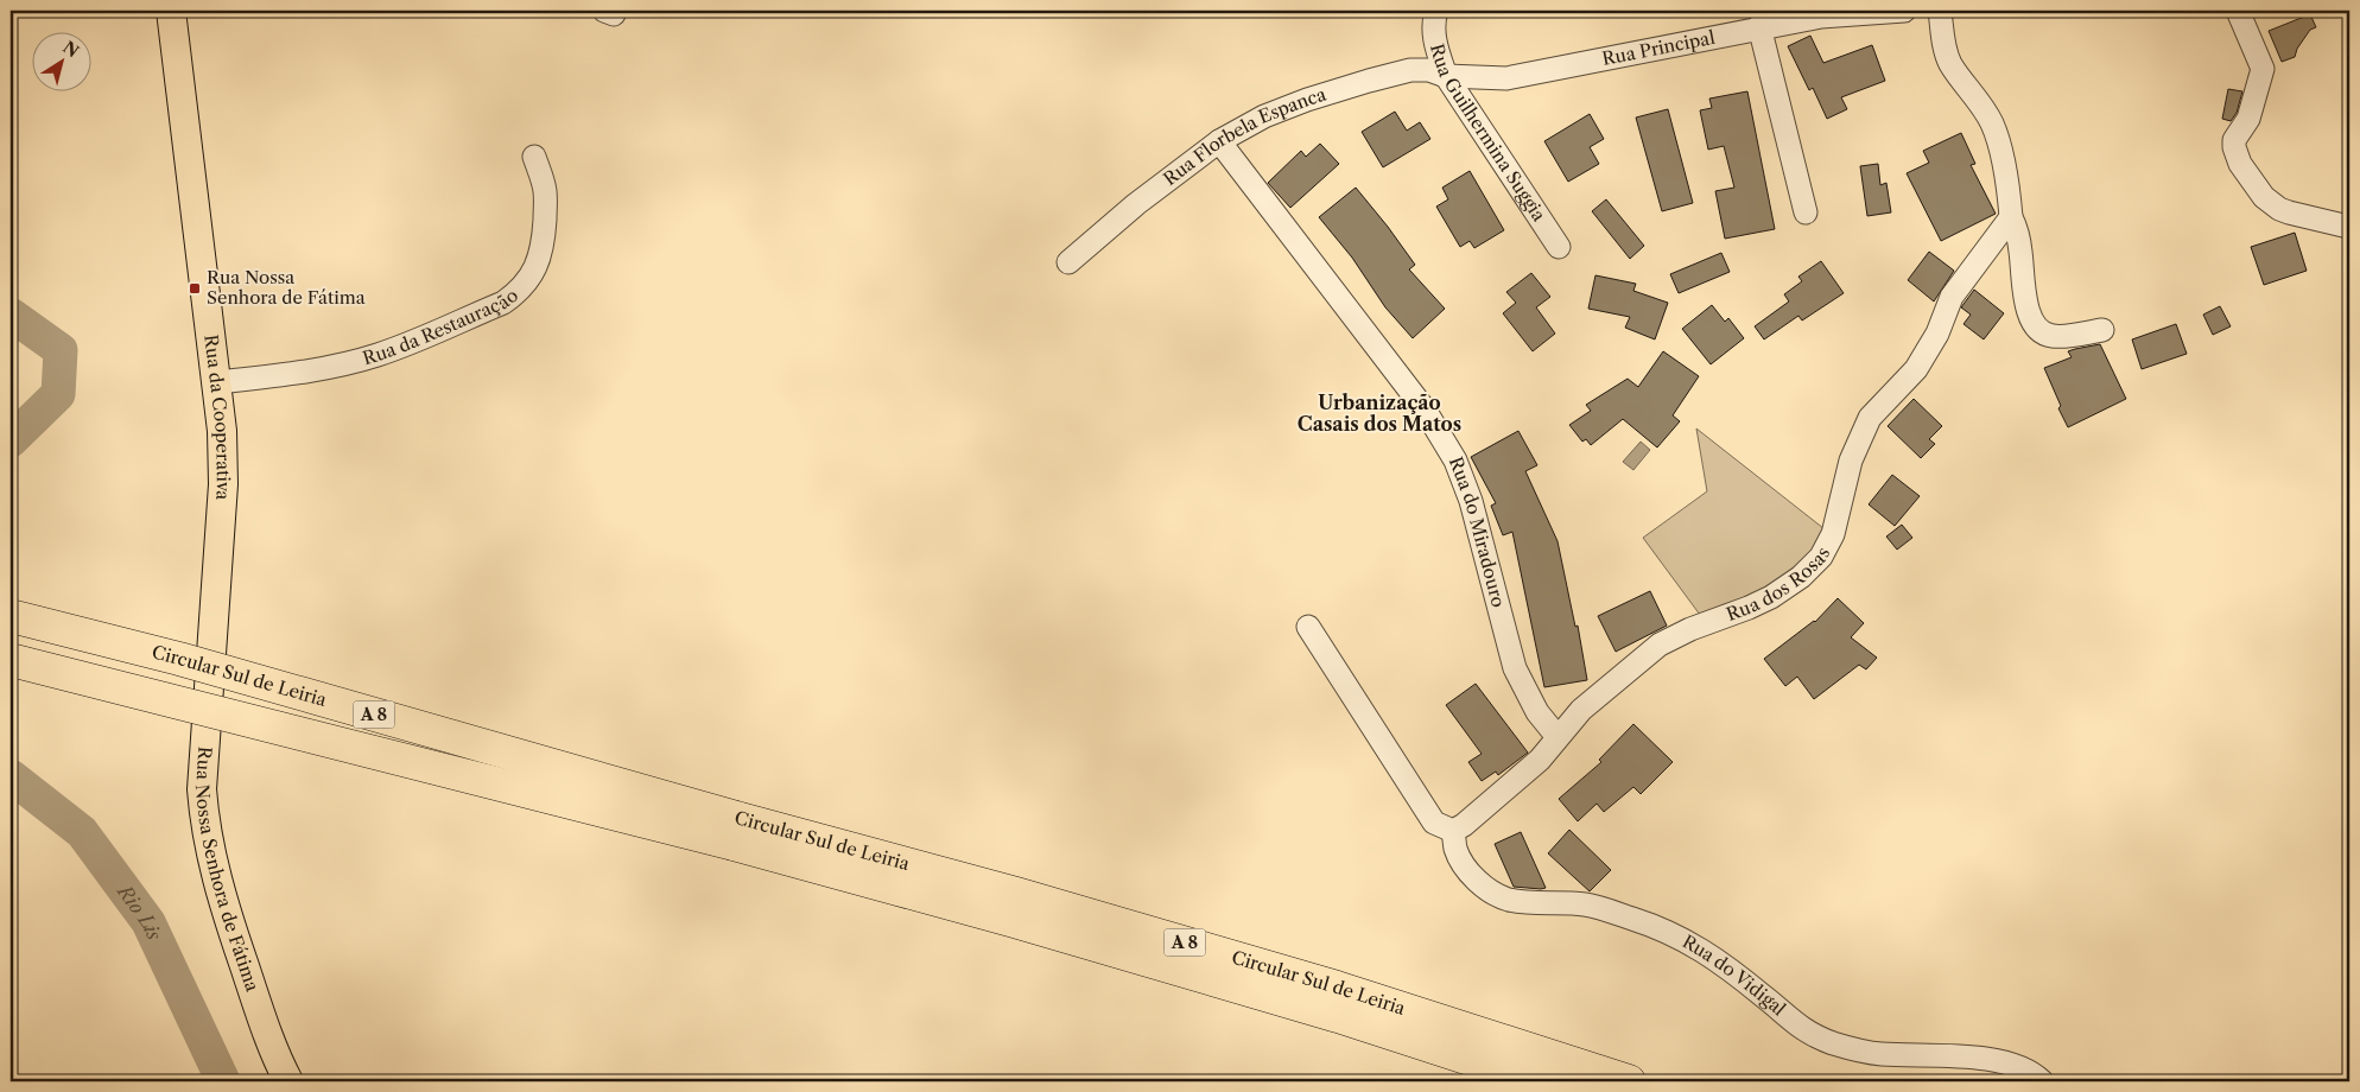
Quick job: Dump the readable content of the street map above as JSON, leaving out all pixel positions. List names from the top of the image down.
{
  "streets": {
    "highway": ["Circular Sul de Leiria", "A 8"],
    "main road": ["Rua da Cooperativa", "Rua Nossa Senhora de Fátima"],
    "street": [
      "Rua Principal",
      "Rua Guilhermina Suggia",
      "Rua Florbela Espanca",
      "Rua da Restauração",
      "Rua do Miradouro",
      "Rua dos Rosas",
      "Rua do Vidigal"
    ]
  },
  "crossings": [
    ["Rua Principal", "Rua Guilhermina Suggia"],
    ["Rua Principal", "Rua Florbela Espanca"],
    ["Rua Guilhermina Suggia", "Rua Florbela Espanca"],
    ["Rua Florbela Espanca", "Rua do Miradouro"],
    ["Rua da Restauração", "Rua da Cooperativa"],
    ["Rua da Cooperativa", "Rua Nossa Senhora de Fátima"],
    ["Rua do Miradouro", "Rua dos Rosas"],
    ["Rua dos Rosas", "Rua do Vidigal"]
  ],
  "districts": ["Urbanização Casais dos Matos"],
  "water": ["Rio Lis"],
  "places": {
    "transit": ["Rua Nossa Senhora de Fátima"]
  },
  "north": "top right"
}
